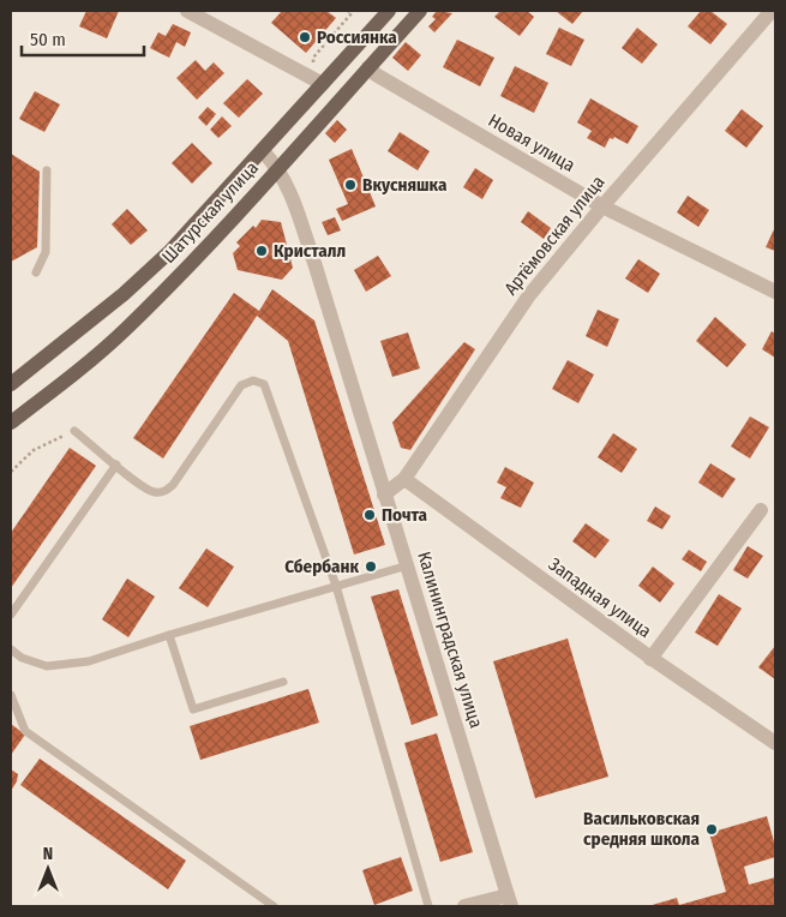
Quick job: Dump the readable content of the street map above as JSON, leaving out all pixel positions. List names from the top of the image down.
{
  "streets": {
    "main road": ["Шатурская улица"],
    "street": [
      "Новая улица",
      "Артёмовская улица",
      "Западная улица",
      "Калининградская улица"
    ]
  },
  "crossings": [
    ["Новая улица", "Шатурская улица"],
    ["Новая улица", "Артёмовская улица"],
    ["Шатурская улица", "Калининградская улица"],
    ["Артёмовская улица", "Западная улица"],
    ["Артёмовская улица", "Калининградская улица"]
  ],
  "places": [
    "Россиянка",
    "Вкусняшка",
    "Кристалл",
    "Почта",
    "Сбербанк",
    "Васильковская средняя школа"
  ],
  "scale_bar": "50 m",
  "north": "top"
}
